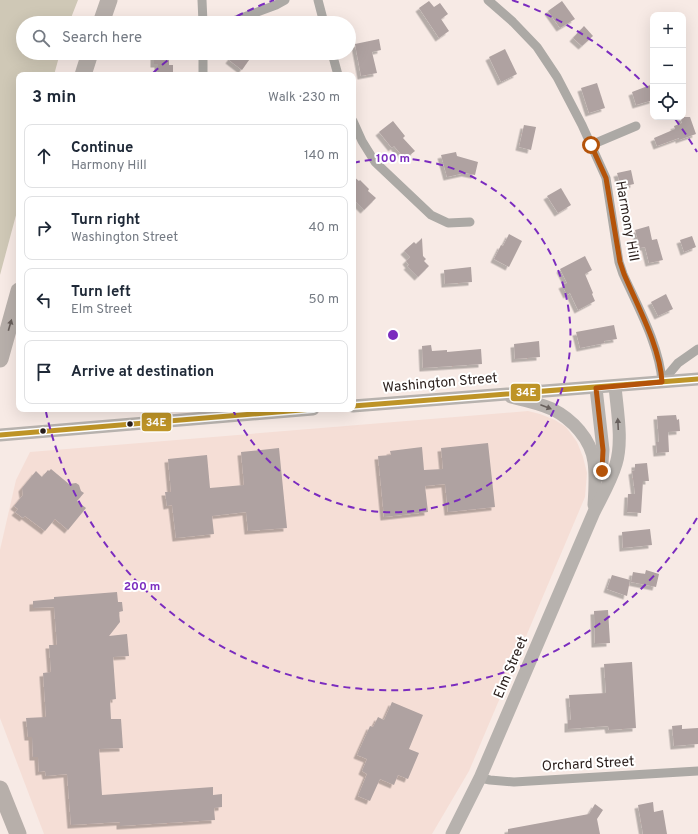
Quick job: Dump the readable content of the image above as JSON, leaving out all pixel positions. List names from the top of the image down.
{
  "streets": {
    "main road": ["Washington Street", "Elm Street"],
    "street": ["Harmony Hill", "Orchard Street"]
  },
  "crossings": [
    ["Harmony Hill", "Washington Street"],
    ["Washington Street", "Elm Street"],
    ["Elm Street", "Orchard Street"]
  ],
  "lines": ["transit line 34E"],
  "page": {
    "map_buttons": ["+", "−"],
    "search": "Search here",
    "heading": ["3 min", "Walk · 230 m"],
    "list": [
      ["Continue", "Harmony Hill", "140 m"],
      ["Turn right", "Washington Street", "40 m"],
      ["Turn left", "Elm Street", "50 m"],
      "Arrive at destination"
    ]
  },
  "rings": ["100 m", "200 m"]
}
